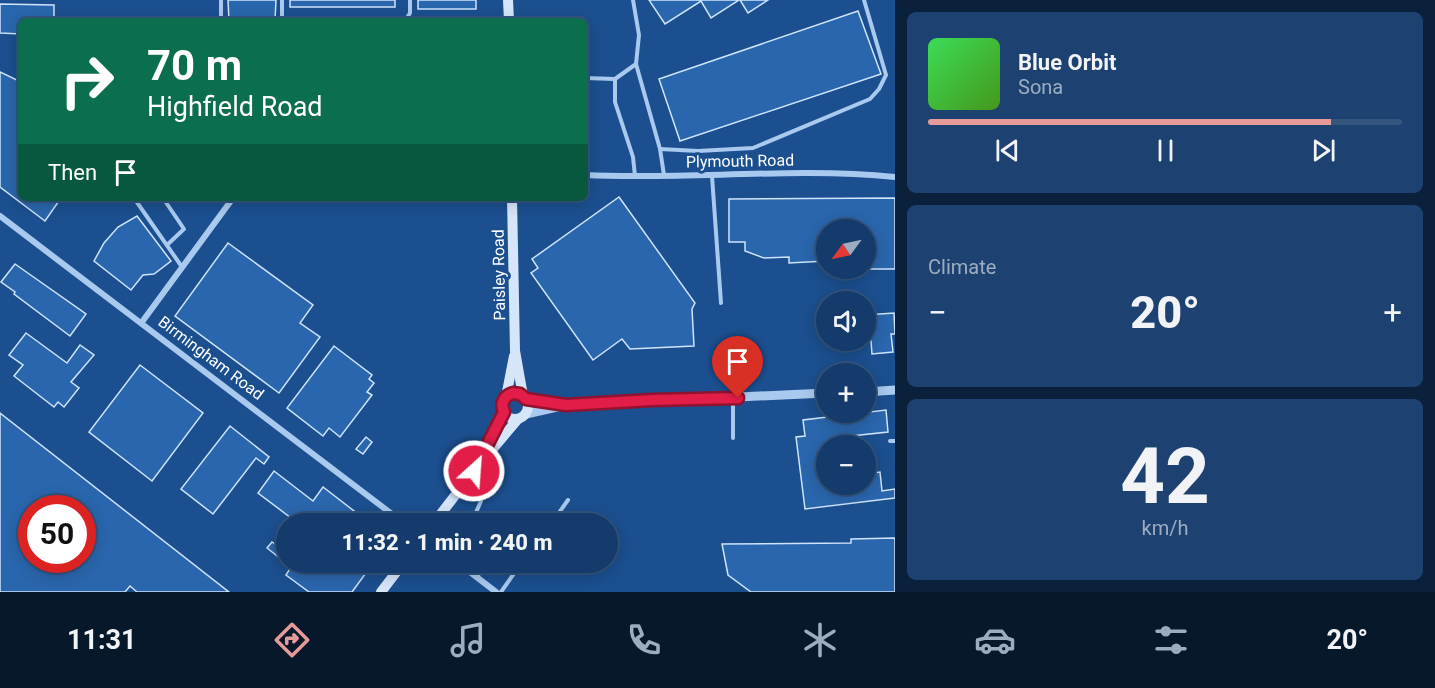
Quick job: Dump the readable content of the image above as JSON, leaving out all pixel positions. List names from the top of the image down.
{
  "streets": {
    "main road": ["Paisley Road"],
    "street": ["Plymouth Road", "Birmingham Road"]
  },
  "north": "bottom left",
  "page": {
    "turn": ["70 m", "Highfield Road"],
    "song": ["Blue Orbit", "Sona"],
    "then": "Then",
    "tile": [
      "Climate",
      ["42", "km/h"]
    ],
    "map_buttons": ["+", "−"],
    "heat": ["−", "20°", "+"],
    "limit": "50",
    "trip": "11:32 · 1 min · 240 m",
    "tabs": ["11:31", "20°"]
  }
}
